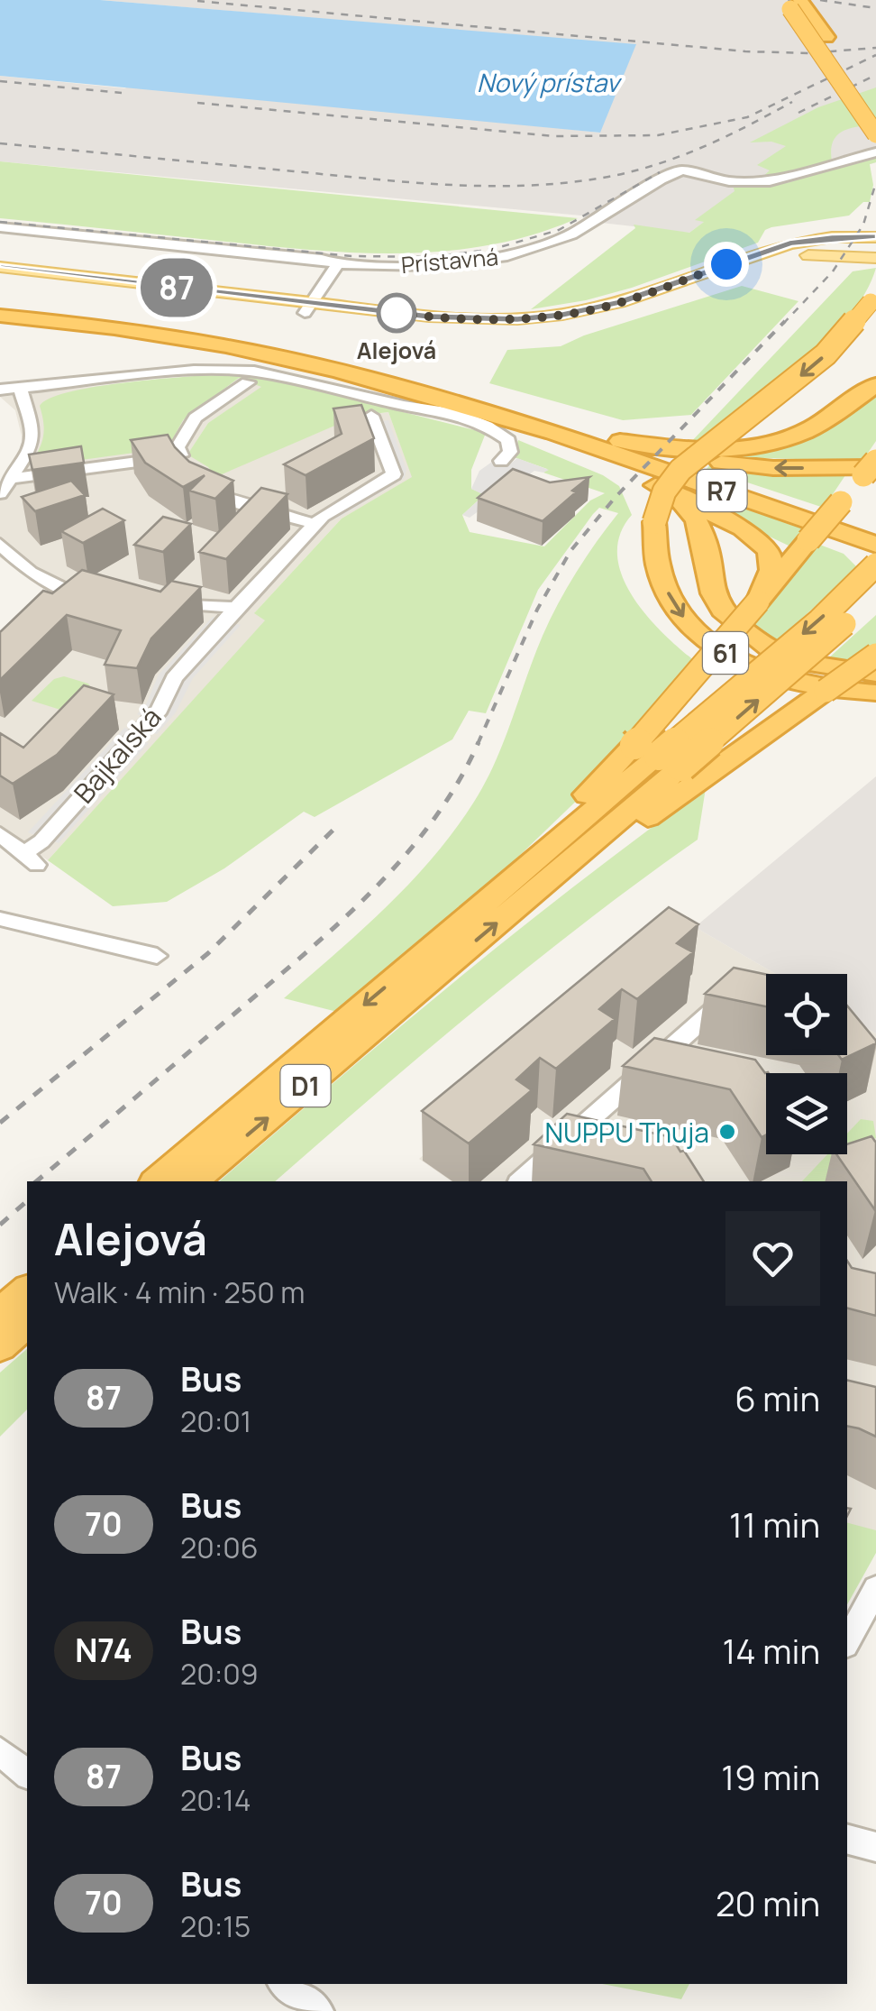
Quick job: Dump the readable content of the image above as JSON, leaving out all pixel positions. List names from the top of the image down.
{
  "streets": {
    "highway": ["R7", "61", "D1"],
    "street": ["Prístavná", "Bajkalská"]
  },
  "water": ["Nový prístav"],
  "places": ["Alejová", "NUPPU Thuja"],
  "lines": ["bus line 87"],
  "page": {
    "on_map": "87",
    "heading": ["Alejová", "Walk · 4 min · 250 m"],
    "list": [
      {
        "mark": "87",
        "name": "Bus",
        "note": "20:01",
        "value": "6 min"
      },
      {
        "mark": "70",
        "name": "Bus",
        "note": "20:06",
        "value": "11 min"
      },
      {
        "mark": "N74",
        "name": "Bus",
        "note": "20:09",
        "value": "14 min"
      },
      {
        "mark": "87",
        "name": "Bus",
        "note": "20:14",
        "value": "19 min"
      },
      {
        "mark": "70",
        "name": "Bus",
        "note": "20:15",
        "value": "20 min"
      }
    ]
  }
}
